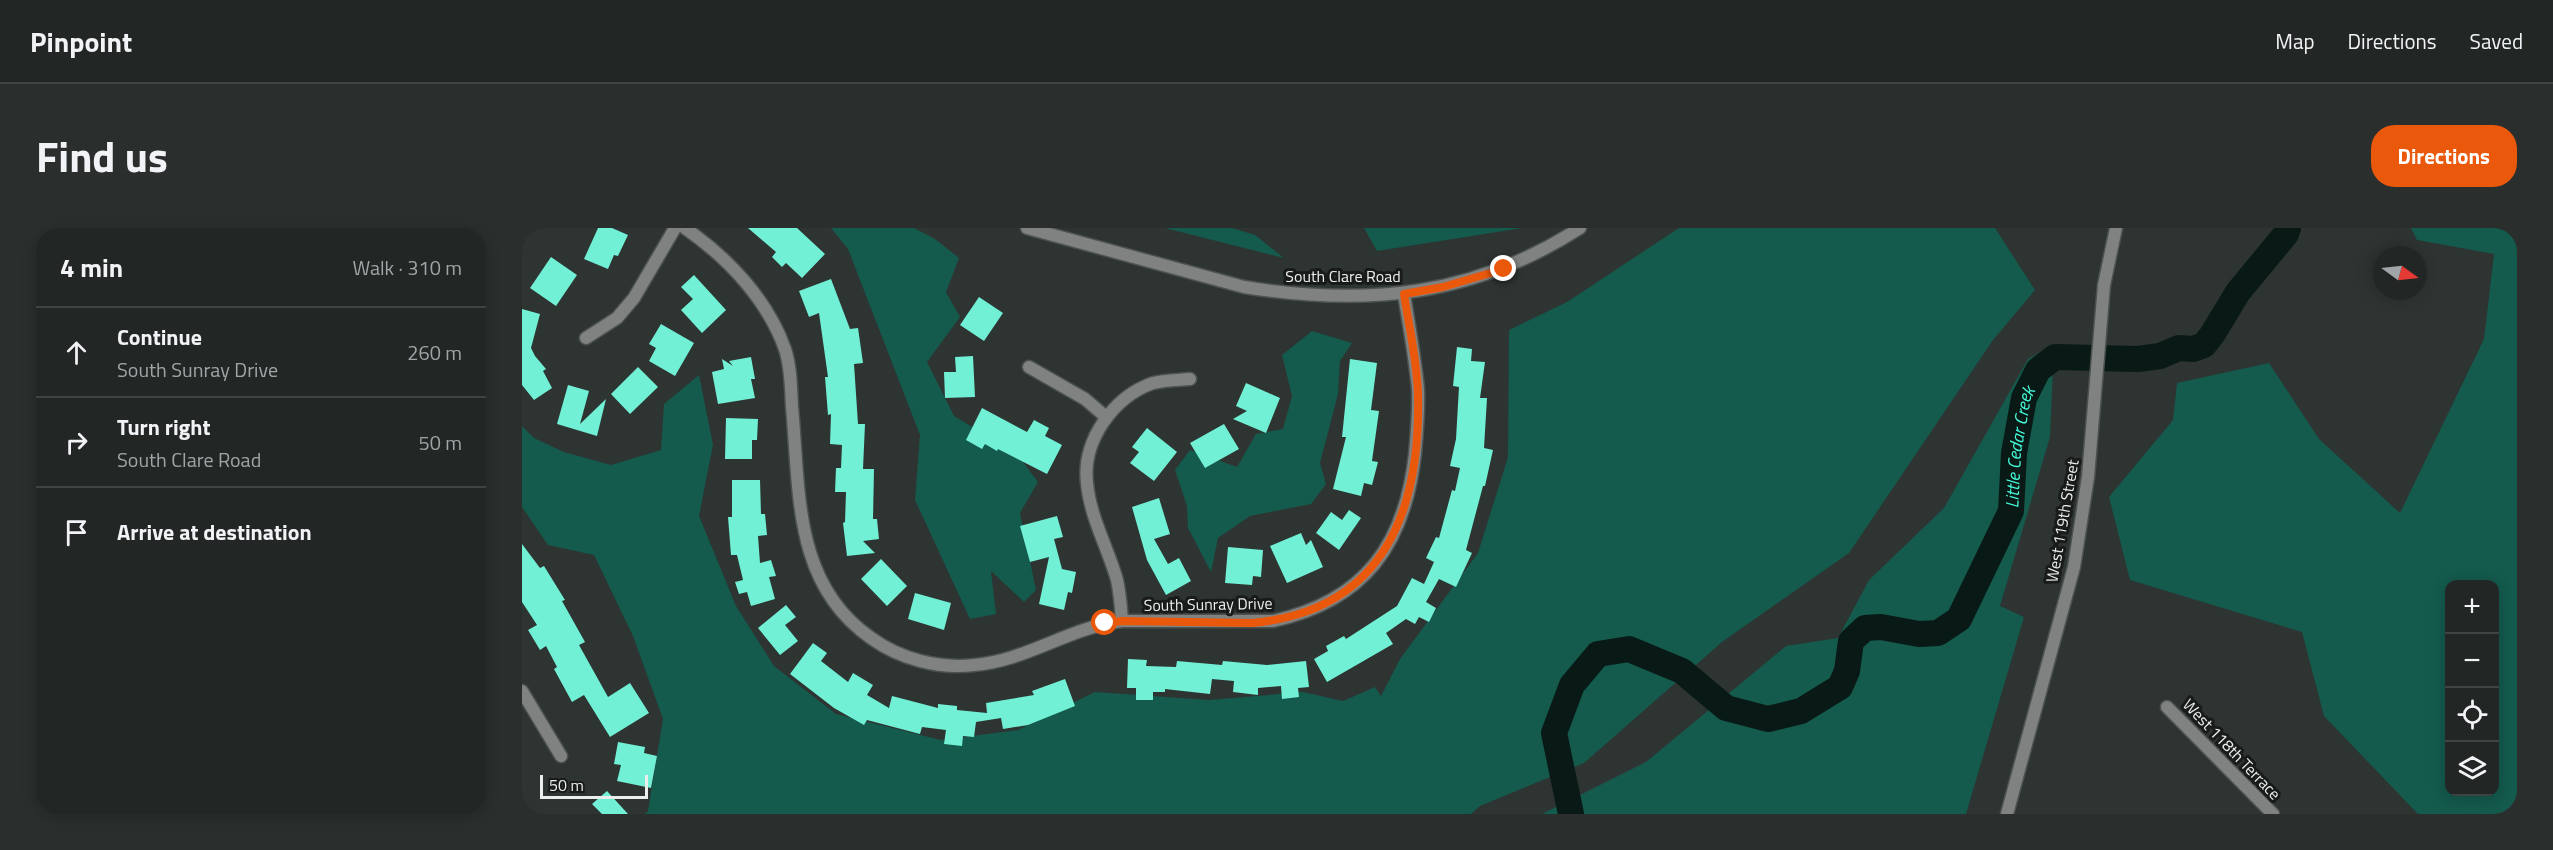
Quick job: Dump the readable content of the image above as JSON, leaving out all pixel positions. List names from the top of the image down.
{
  "streets": {
    "street": [
      "South Clare Road",
      "West 119th Street",
      "South Sunray Drive",
      "West 118th Terrace"
    ]
  },
  "crossings": [
    ["South Clare Road", "South Sunray Drive"]
  ],
  "water": ["Little Cedar Creek"],
  "scale_bar": "50 m",
  "north": "right",
  "page": {
    "header": "Pinpoint",
    "nav": ["Map", "Directions", "Saved"],
    "title": "Find us",
    "buttons": "Directions",
    "heading": ["4 min", "Walk · 310 m"],
    "list": [
      ["Continue", "South Sunray Drive", "260 m"],
      ["Turn right", "South Clare Road", "50 m"],
      "Arrive at destination"
    ],
    "map_buttons": ["+", "−"],
    "scale": "50 m"
  }
}
